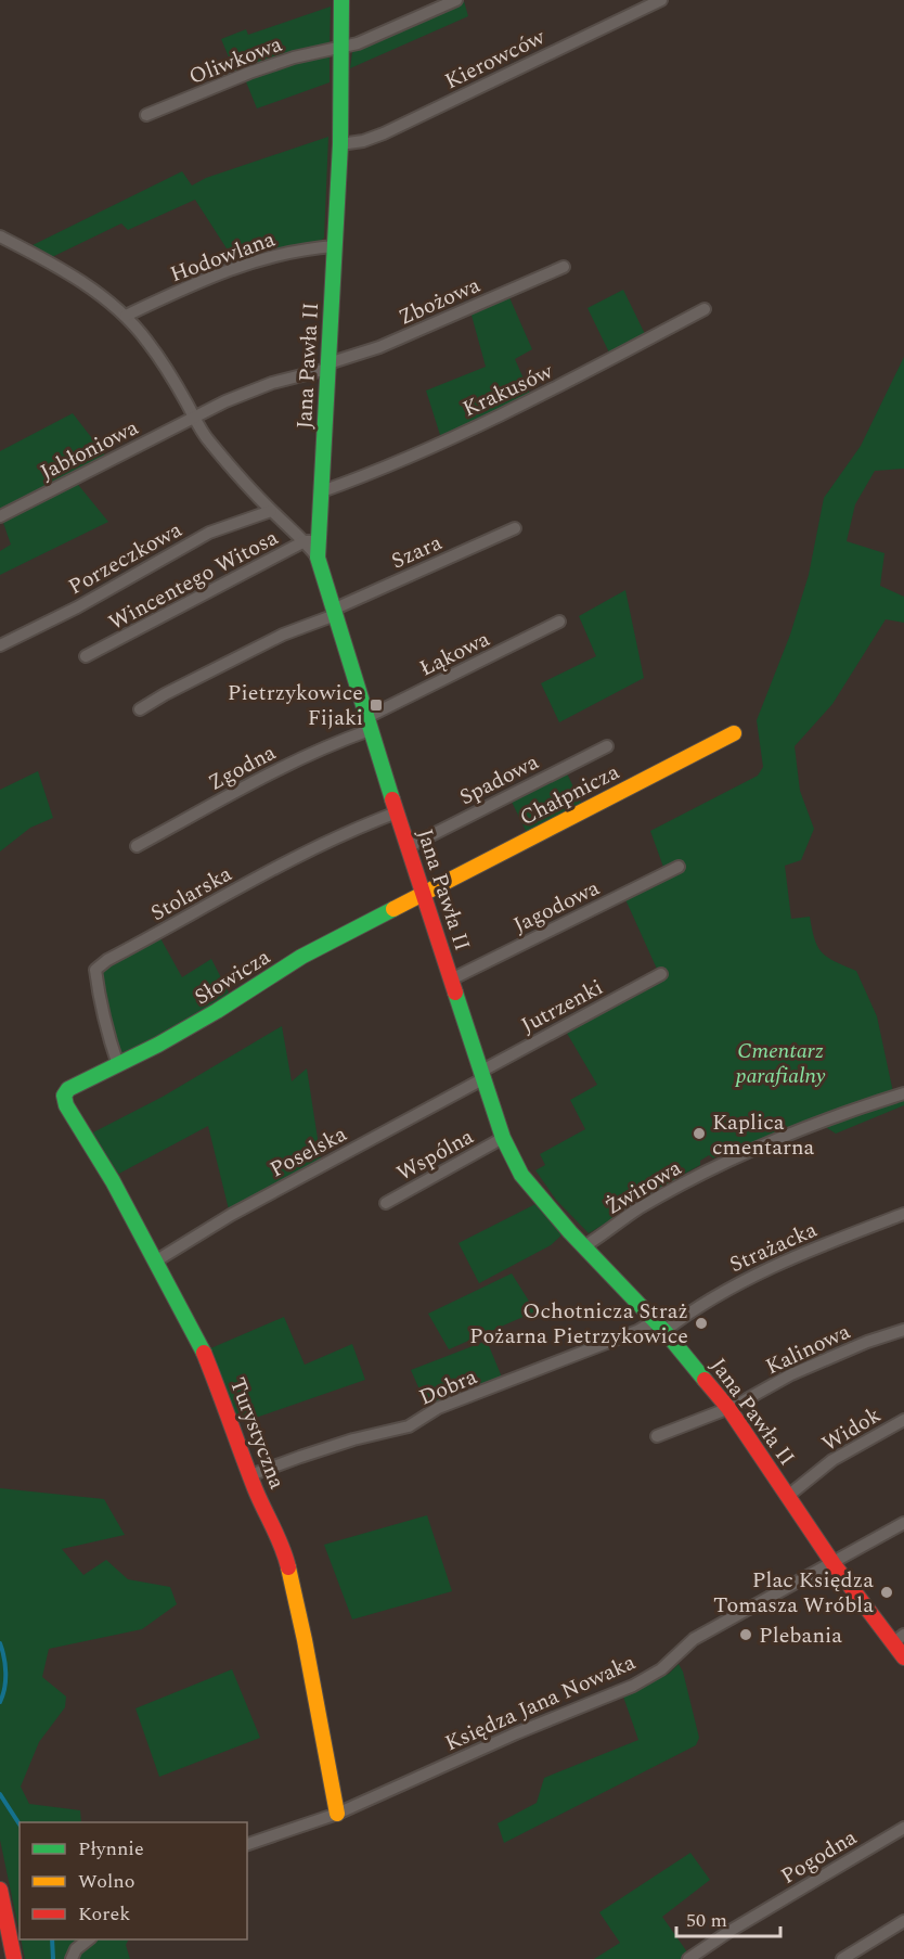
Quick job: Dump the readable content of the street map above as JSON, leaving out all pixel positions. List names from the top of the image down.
{
  "streets": {
    "street": [
      "Kierowców",
      "Oliwkowa",
      "Hodowlana",
      "Zbożowa",
      "Jana Pawła II",
      "Krakusów",
      "Jabłoniowa",
      "Szara",
      "Porzeczkowa",
      "Wincentego Witosa",
      "Łąkowa",
      "Zgodna",
      "Spadowa",
      "Chałpnicza",
      "Stolarska",
      "Jagodowa",
      "Słowicza",
      "Jutrzenki",
      "Poselska",
      "Wspólna",
      "Żwirowa",
      "Strażacka",
      "Kalinowa",
      "Dobra",
      "Widok",
      "Turystyczna",
      "Księdza Jana Nowaka",
      "Pogodna"
    ]
  },
  "crossings": [
    ["Kierowców", "Jana Pawła II"],
    ["Oliwkowa", "Jana Pawła II"],
    ["Hodowlana", "Jana Pawła II"],
    ["Zbożowa", "Jana Pawła II"],
    ["Zbożowa", "Jabłoniowa"],
    ["Jana Pawła II", "Krakusów"],
    ["Jana Pawła II", "Szara"],
    ["Jana Pawła II", "Wincentego Witosa"],
    ["Jana Pawła II", "Łąkowa"],
    ["Jana Pawła II", "Zgodna"],
    ["Jana Pawła II", "Spadowa"],
    ["Jana Pawła II", "Chałpnicza"],
    ["Jana Pawła II", "Stolarska"],
    ["Jana Pawła II", "Jagodowa"],
    ["Jana Pawła II", "Słowicza"],
    ["Jana Pawła II", "Jutrzenki"],
    ["Jana Pawła II", "Poselska"],
    ["Jana Pawła II", "Wspólna"],
    ["Jana Pawła II", "Żwirowa"],
    ["Jana Pawła II", "Strażacka"],
    ["Jana Pawła II", "Kalinowa"],
    ["Jana Pawła II", "Dobra"],
    ["Jana Pawła II", "Widok"],
    ["Jana Pawła II", "Księdza Jana Nowaka"],
    ["Łąkowa", "Zgodna"],
    ["Chałpnicza", "Słowicza"],
    ["Stolarska", "Słowicza"],
    ["Słowicza", "Turystyczna"],
    ["Jutrzenki", "Poselska"],
    ["Poselska", "Turystyczna"],
    ["Strażacka", "Dobra"],
    ["Dobra", "Turystyczna"],
    ["Turystyczna", "Księdza Jana Nowaka"]
  ],
  "parks": ["Cmentarz parafialny"],
  "places": {
    "transit": ["Pietrzykowice Fijaki"],
    "other": [
      "Kaplica cmentarna",
      "Ochotnicza Straż Pożarna Pietrzykowice",
      "Plac Księdza Tomasza Wróbla",
      "Plebania"
    ]
  },
  "legend": ["Płynnie", "Wolno", "Korek"],
  "scale_bar": "50 m"
}
